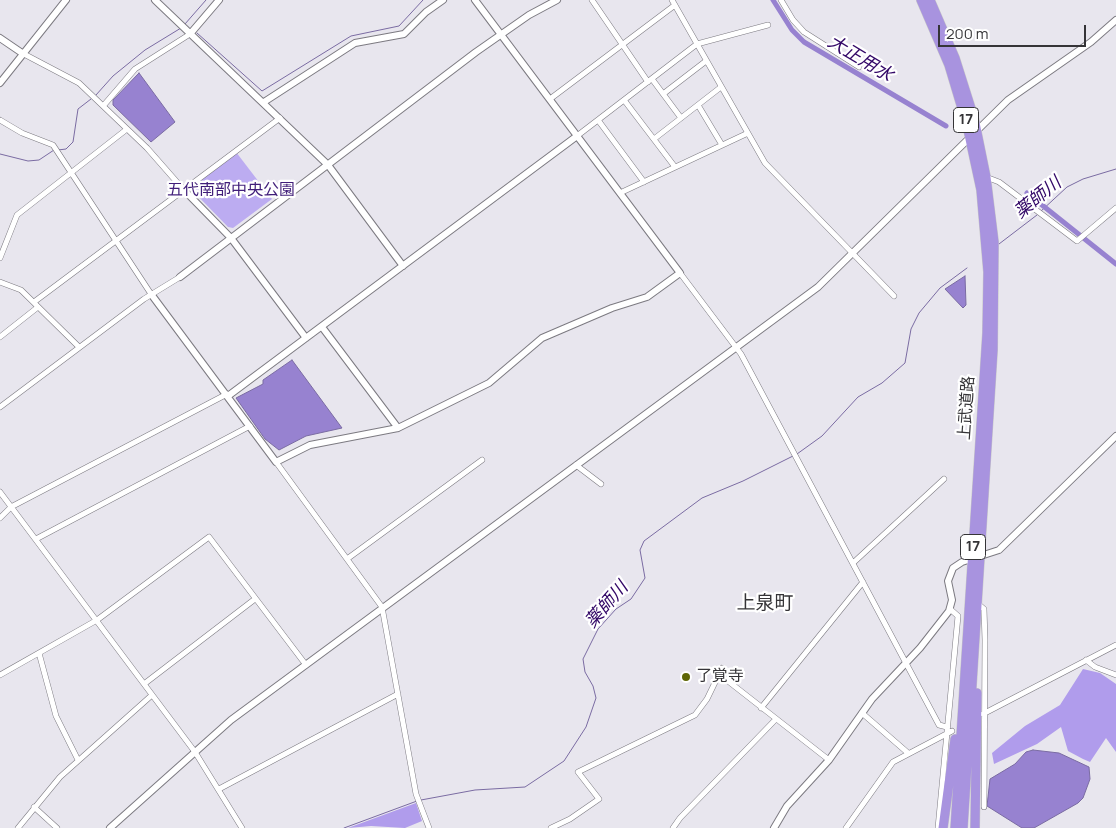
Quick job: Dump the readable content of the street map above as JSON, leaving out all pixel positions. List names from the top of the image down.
{
  "streets": {
    "highway": ["17", "上武道路"]
  },
  "districts": ["上泉町"],
  "water": ["大正用水", "薬師川"],
  "parks": ["五代南部中央公園"],
  "places": ["了覚寺"],
  "scale_bar": "200 m"
}
